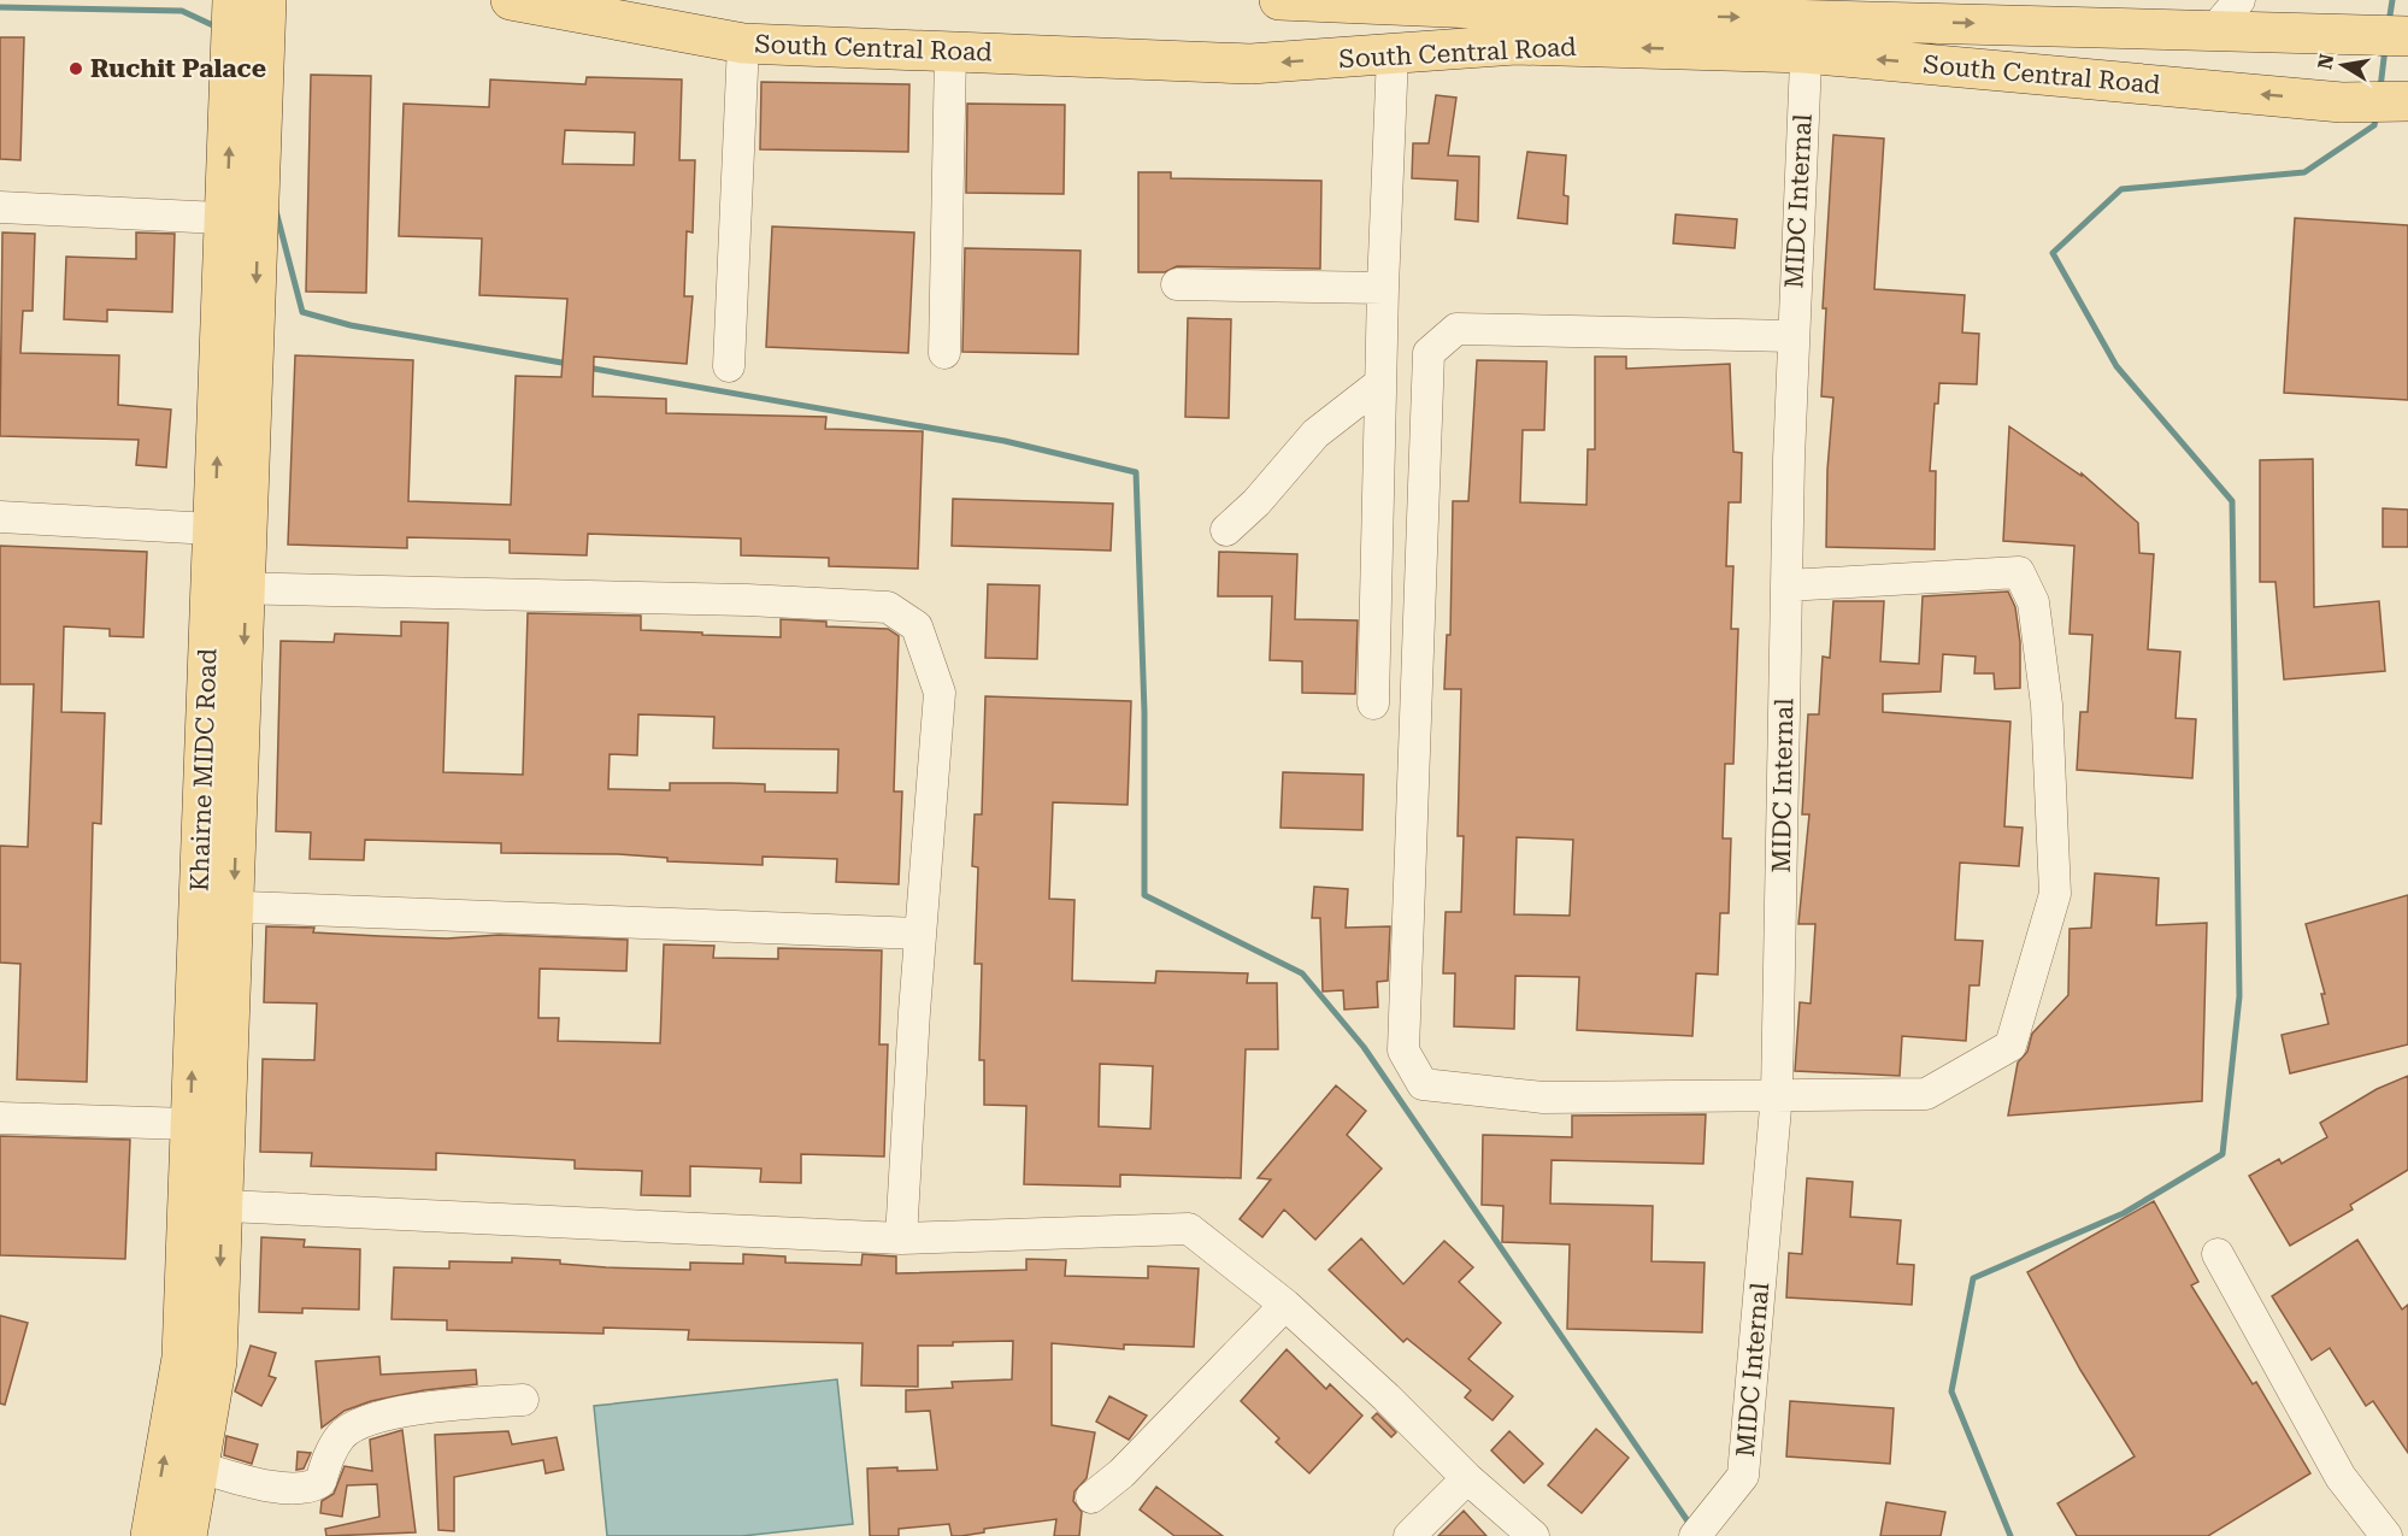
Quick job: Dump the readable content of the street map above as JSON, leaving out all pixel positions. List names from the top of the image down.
{
  "streets": {
    "main road": ["South Central Road", "Khairne MIDC Road"],
    "street": ["MIDC Internal"]
  },
  "crossings": [
    ["South Central Road", "MIDC Internal"]
  ],
  "places": ["Ruchit Palace"],
  "north": "left"
}
